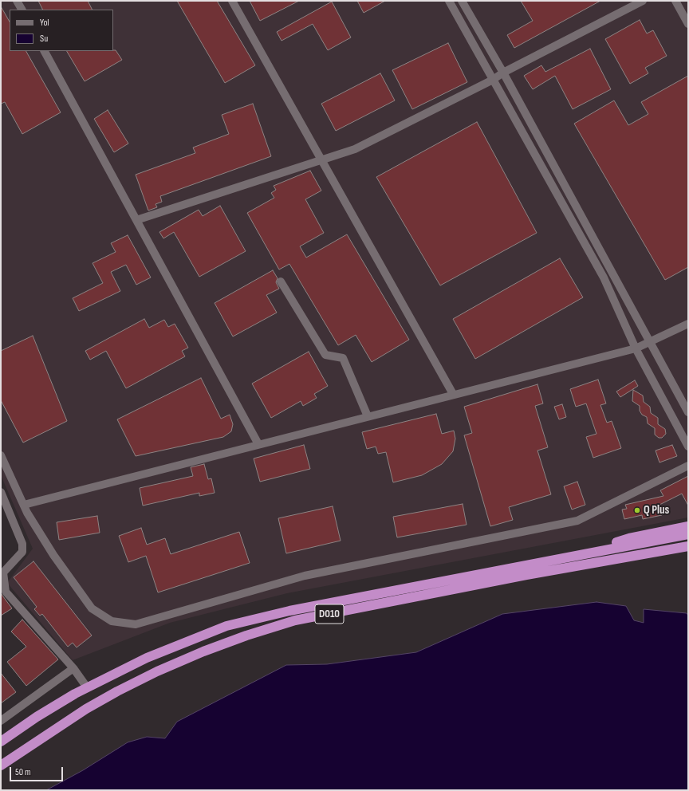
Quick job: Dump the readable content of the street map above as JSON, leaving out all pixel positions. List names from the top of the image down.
{
  "streets": {
    "highway": ["D010"]
  },
  "places": ["Q Plus"],
  "legend": ["Yol", "Su"],
  "scale_bar": "50 m"
}
